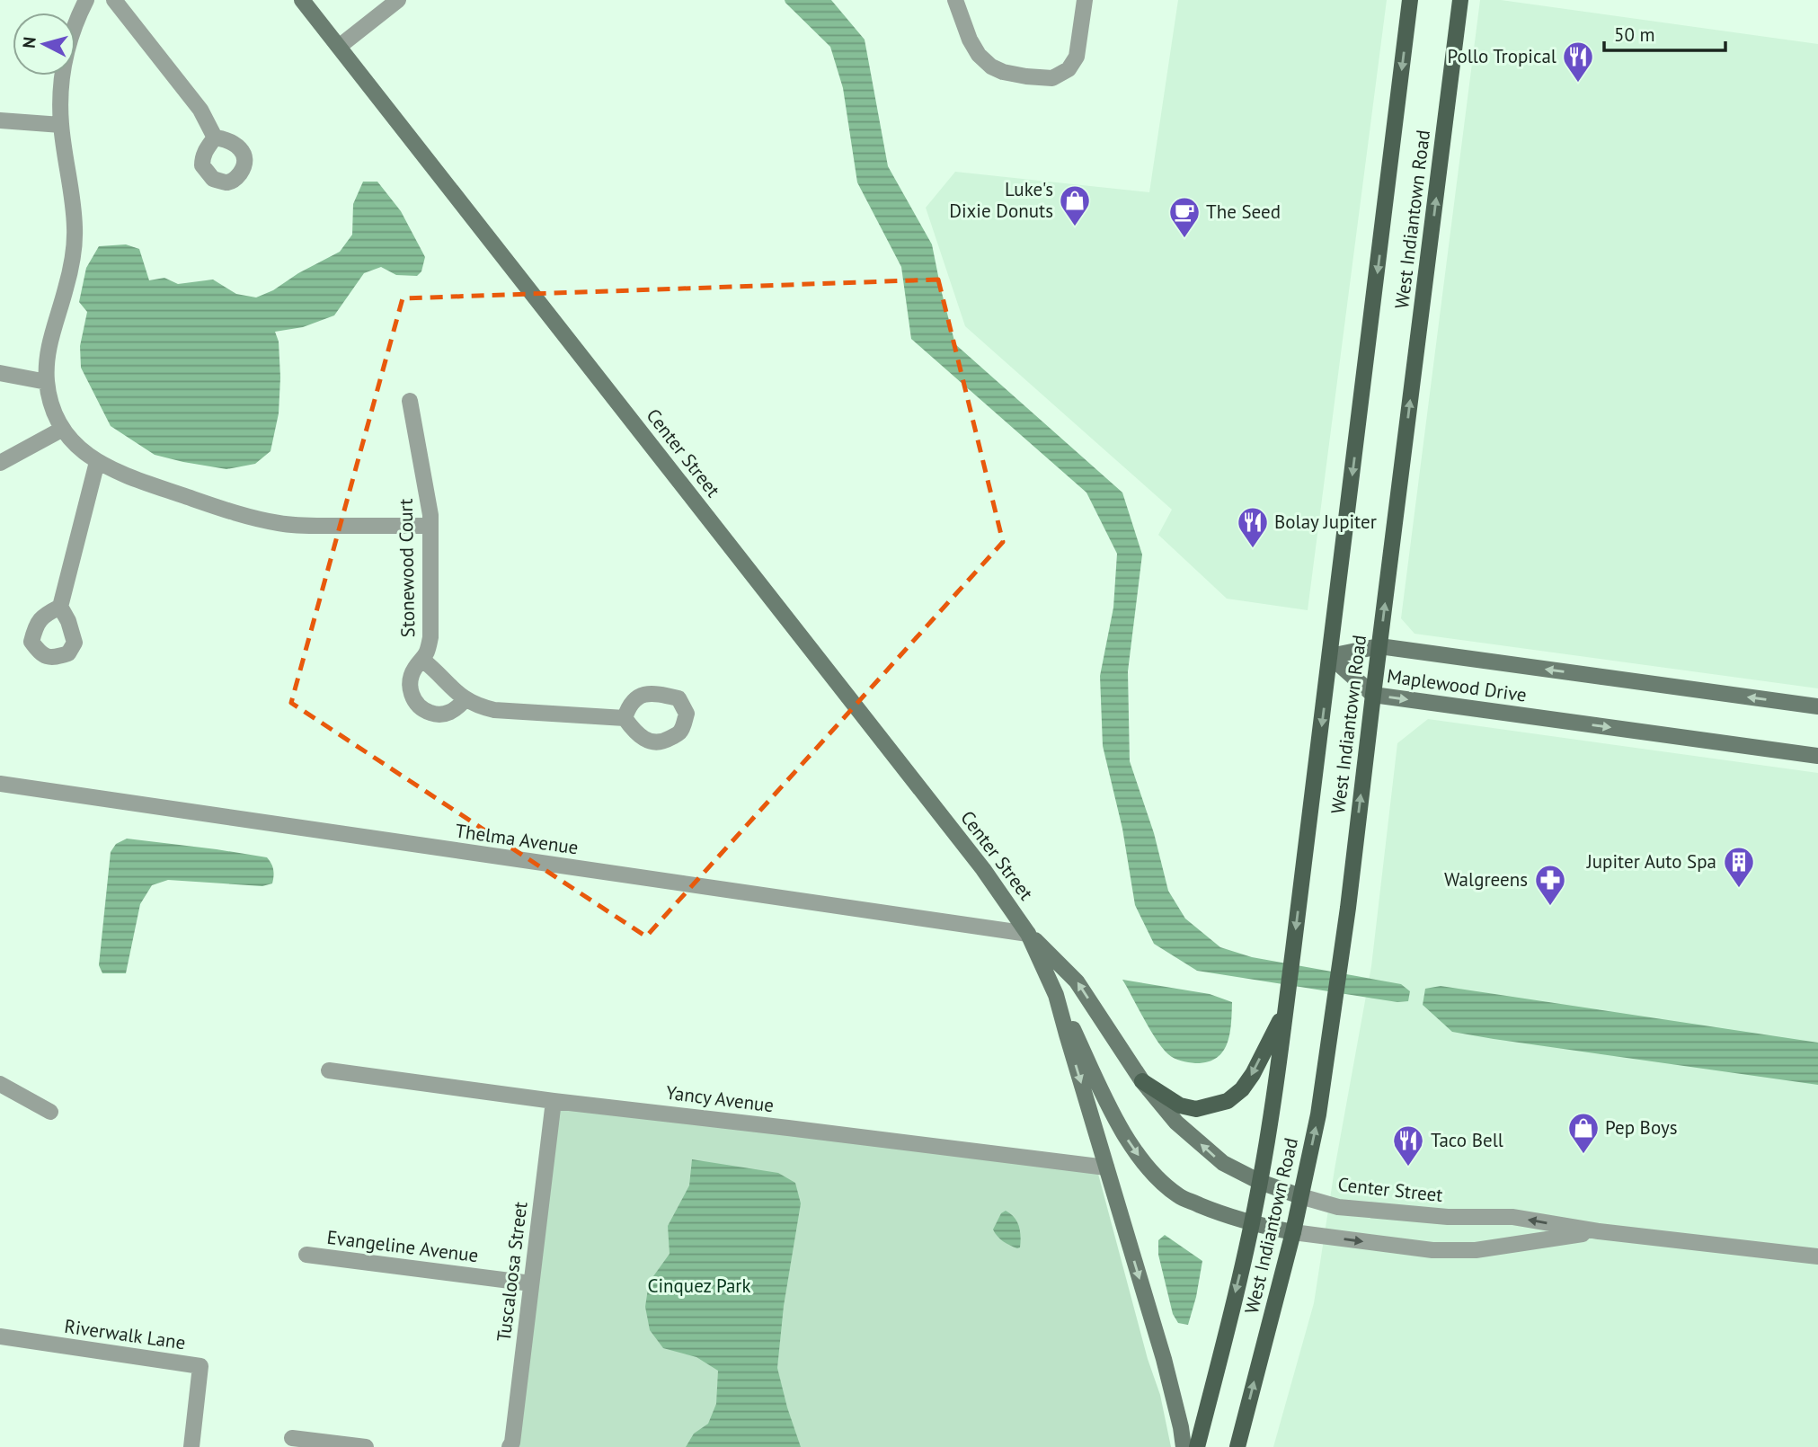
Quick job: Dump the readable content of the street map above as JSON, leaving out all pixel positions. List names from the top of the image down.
{
  "streets": {
    "main road": ["West Indiantown Road"],
    "street": [
      "Center Street",
      "Stonewood Court",
      "Maplewood Drive",
      "Thelma Avenue",
      "Yancy Avenue",
      "Evangeline Avenue",
      "Tuscaloosa Street",
      "Riverwalk Lane"
    ]
  },
  "crossings": [
    ["West Indiantown Road", "Center Street"],
    ["West Indiantown Road", "Maplewood Drive"],
    ["Center Street", "Thelma Avenue"],
    ["Center Street", "Yancy Avenue"],
    ["Yancy Avenue", "Tuscaloosa Street"],
    ["Evangeline Avenue", "Tuscaloosa Street"]
  ],
  "parks": ["Cinquez Park"],
  "places": {
    "restaurant": ["Pollo Tropical", "Bolay Jupiter", "Taco Bell"],
    "shop": ["Luke's Dixie Donuts", "Pep Boys"],
    "cafe": ["The Seed"],
    "building": ["Jupiter Auto Spa"],
    "pharmacy": ["Walgreens"]
  },
  "scale_bar": "50 m",
  "north": "left"
}
